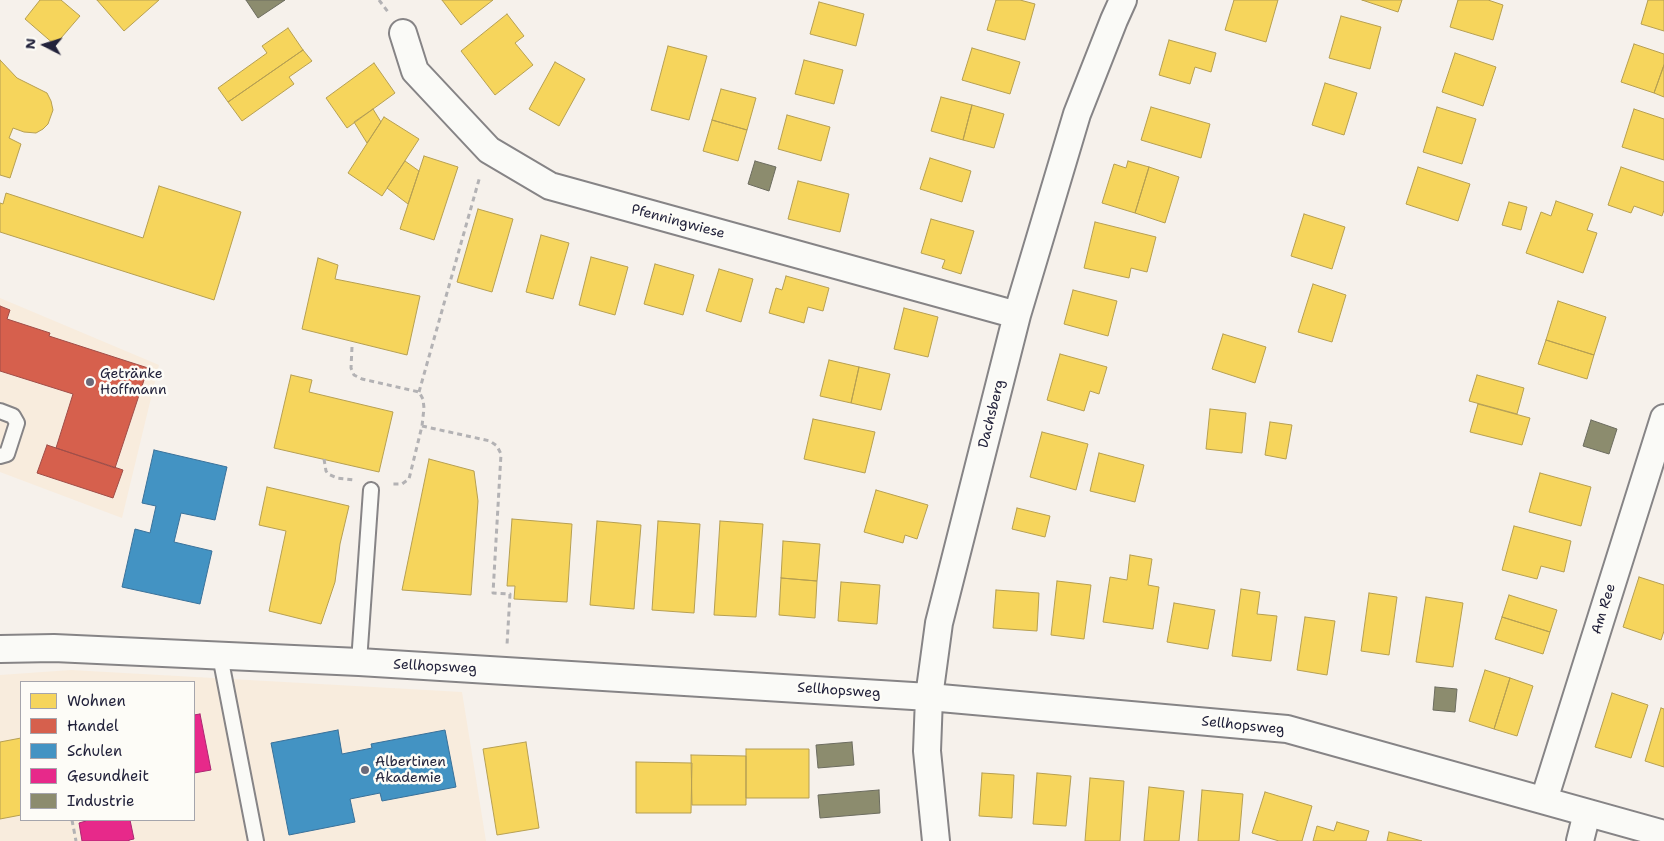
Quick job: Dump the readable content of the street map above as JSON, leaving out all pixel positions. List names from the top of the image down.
{
  "streets": {
    "street": [
      "Pfenningwiese",
      "Dachsberg",
      "Am Ree",
      "Sellhopsweg"
    ]
  },
  "crossings": [
    ["Pfenningwiese", "Dachsberg"],
    ["Dachsberg", "Sellhopsweg"],
    ["Am Ree", "Sellhopsweg"]
  ],
  "places": ["Getränke Hoffmann", "Albertinen Akademie"],
  "legend": [
    "Wohnen",
    "Handel",
    "Schulen",
    "Gesundheit",
    "Industrie"
  ],
  "north": "left"
}
